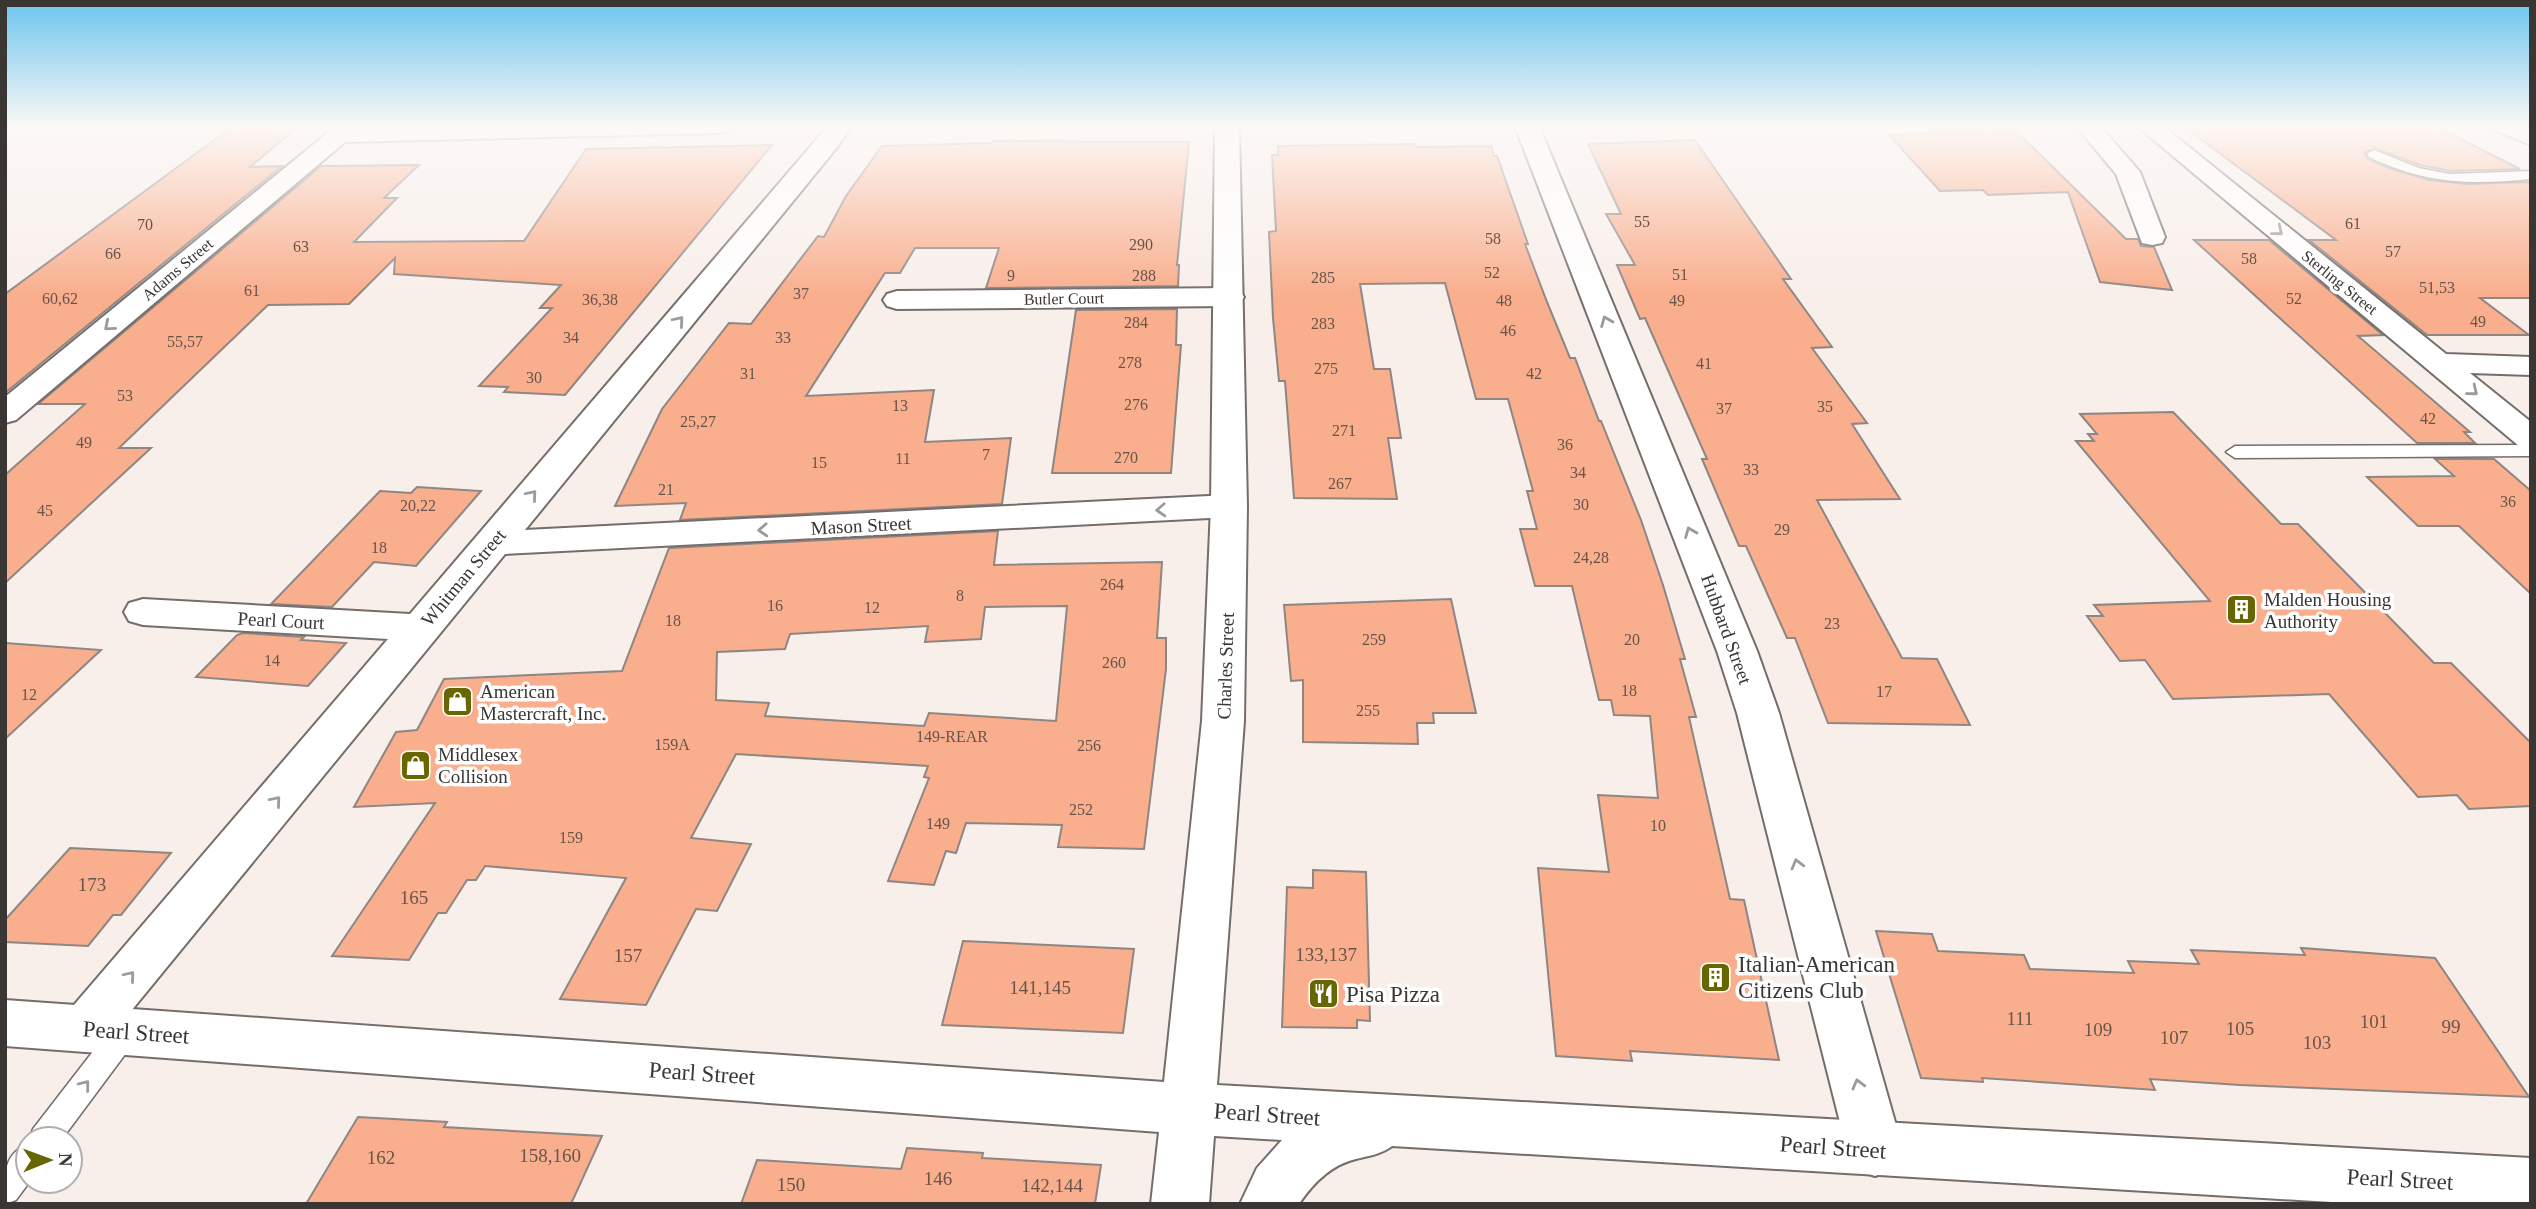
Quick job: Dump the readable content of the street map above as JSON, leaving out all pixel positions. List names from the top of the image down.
{
  "streets": {
    "street": [
      "Adams Street",
      "Sterling Street",
      "Butler Court",
      "Mason Street",
      "Whitman Street",
      "Pearl Court",
      "Hubbard Street",
      "Charles Street",
      "Pearl Street"
    ]
  },
  "crossings": [
    ["Butler Court", "Charles Street"],
    ["Mason Street", "Whitman Street"],
    ["Mason Street", "Charles Street"],
    ["Whitman Street", "Pearl Court"],
    ["Whitman Street", "Pearl Street"],
    ["Hubbard Street", "Pearl Street"],
    ["Charles Street", "Pearl Street"]
  ],
  "one_way": [
    "Adams Street",
    "Sterling Street",
    "Mason Street",
    "Whitman Street",
    "Hubbard Street"
  ],
  "places": {
    "building": ["Malden Housing Authority", "Italian-American Citizens Club"],
    "shop": ["American Mastercraft, Inc.", "Middlesex Collision"],
    "restaurant": ["Pisa Pizza"]
  },
  "house_numbers": [
    "55",
    "61",
    "70",
    "58",
    "290",
    "63",
    "57",
    "66",
    "58",
    "52",
    "51",
    "9",
    "288",
    "285",
    "51,53",
    "61",
    "37",
    "60,62",
    "52",
    "36,38",
    "48",
    "49",
    "49",
    "284",
    "283",
    "46",
    "34",
    "33",
    "55,57",
    "278",
    "41",
    "275",
    "31",
    "42",
    "30",
    "53",
    "276",
    "13",
    "35",
    "37",
    "42",
    "25,27",
    "271",
    "49",
    "36",
    "7",
    "270",
    "11",
    "15",
    "33",
    "34",
    "267",
    "21",
    "36",
    "30",
    "20,22",
    "45",
    "29",
    "18",
    "24,28",
    "264",
    "8",
    "16",
    "12",
    "18",
    "23",
    "259",
    "20",
    "14",
    "260",
    "18",
    "17",
    "12",
    "255",
    "149-REAR",
    "159A",
    "256",
    "252",
    "149",
    "10",
    "159",
    "173",
    "165",
    "133,137",
    "157",
    "141,145",
    "111",
    "101",
    "99",
    "105",
    "109",
    "107",
    "103",
    "158,160",
    "162",
    "146",
    "150",
    "142,144"
  ],
  "north": "right"
}
